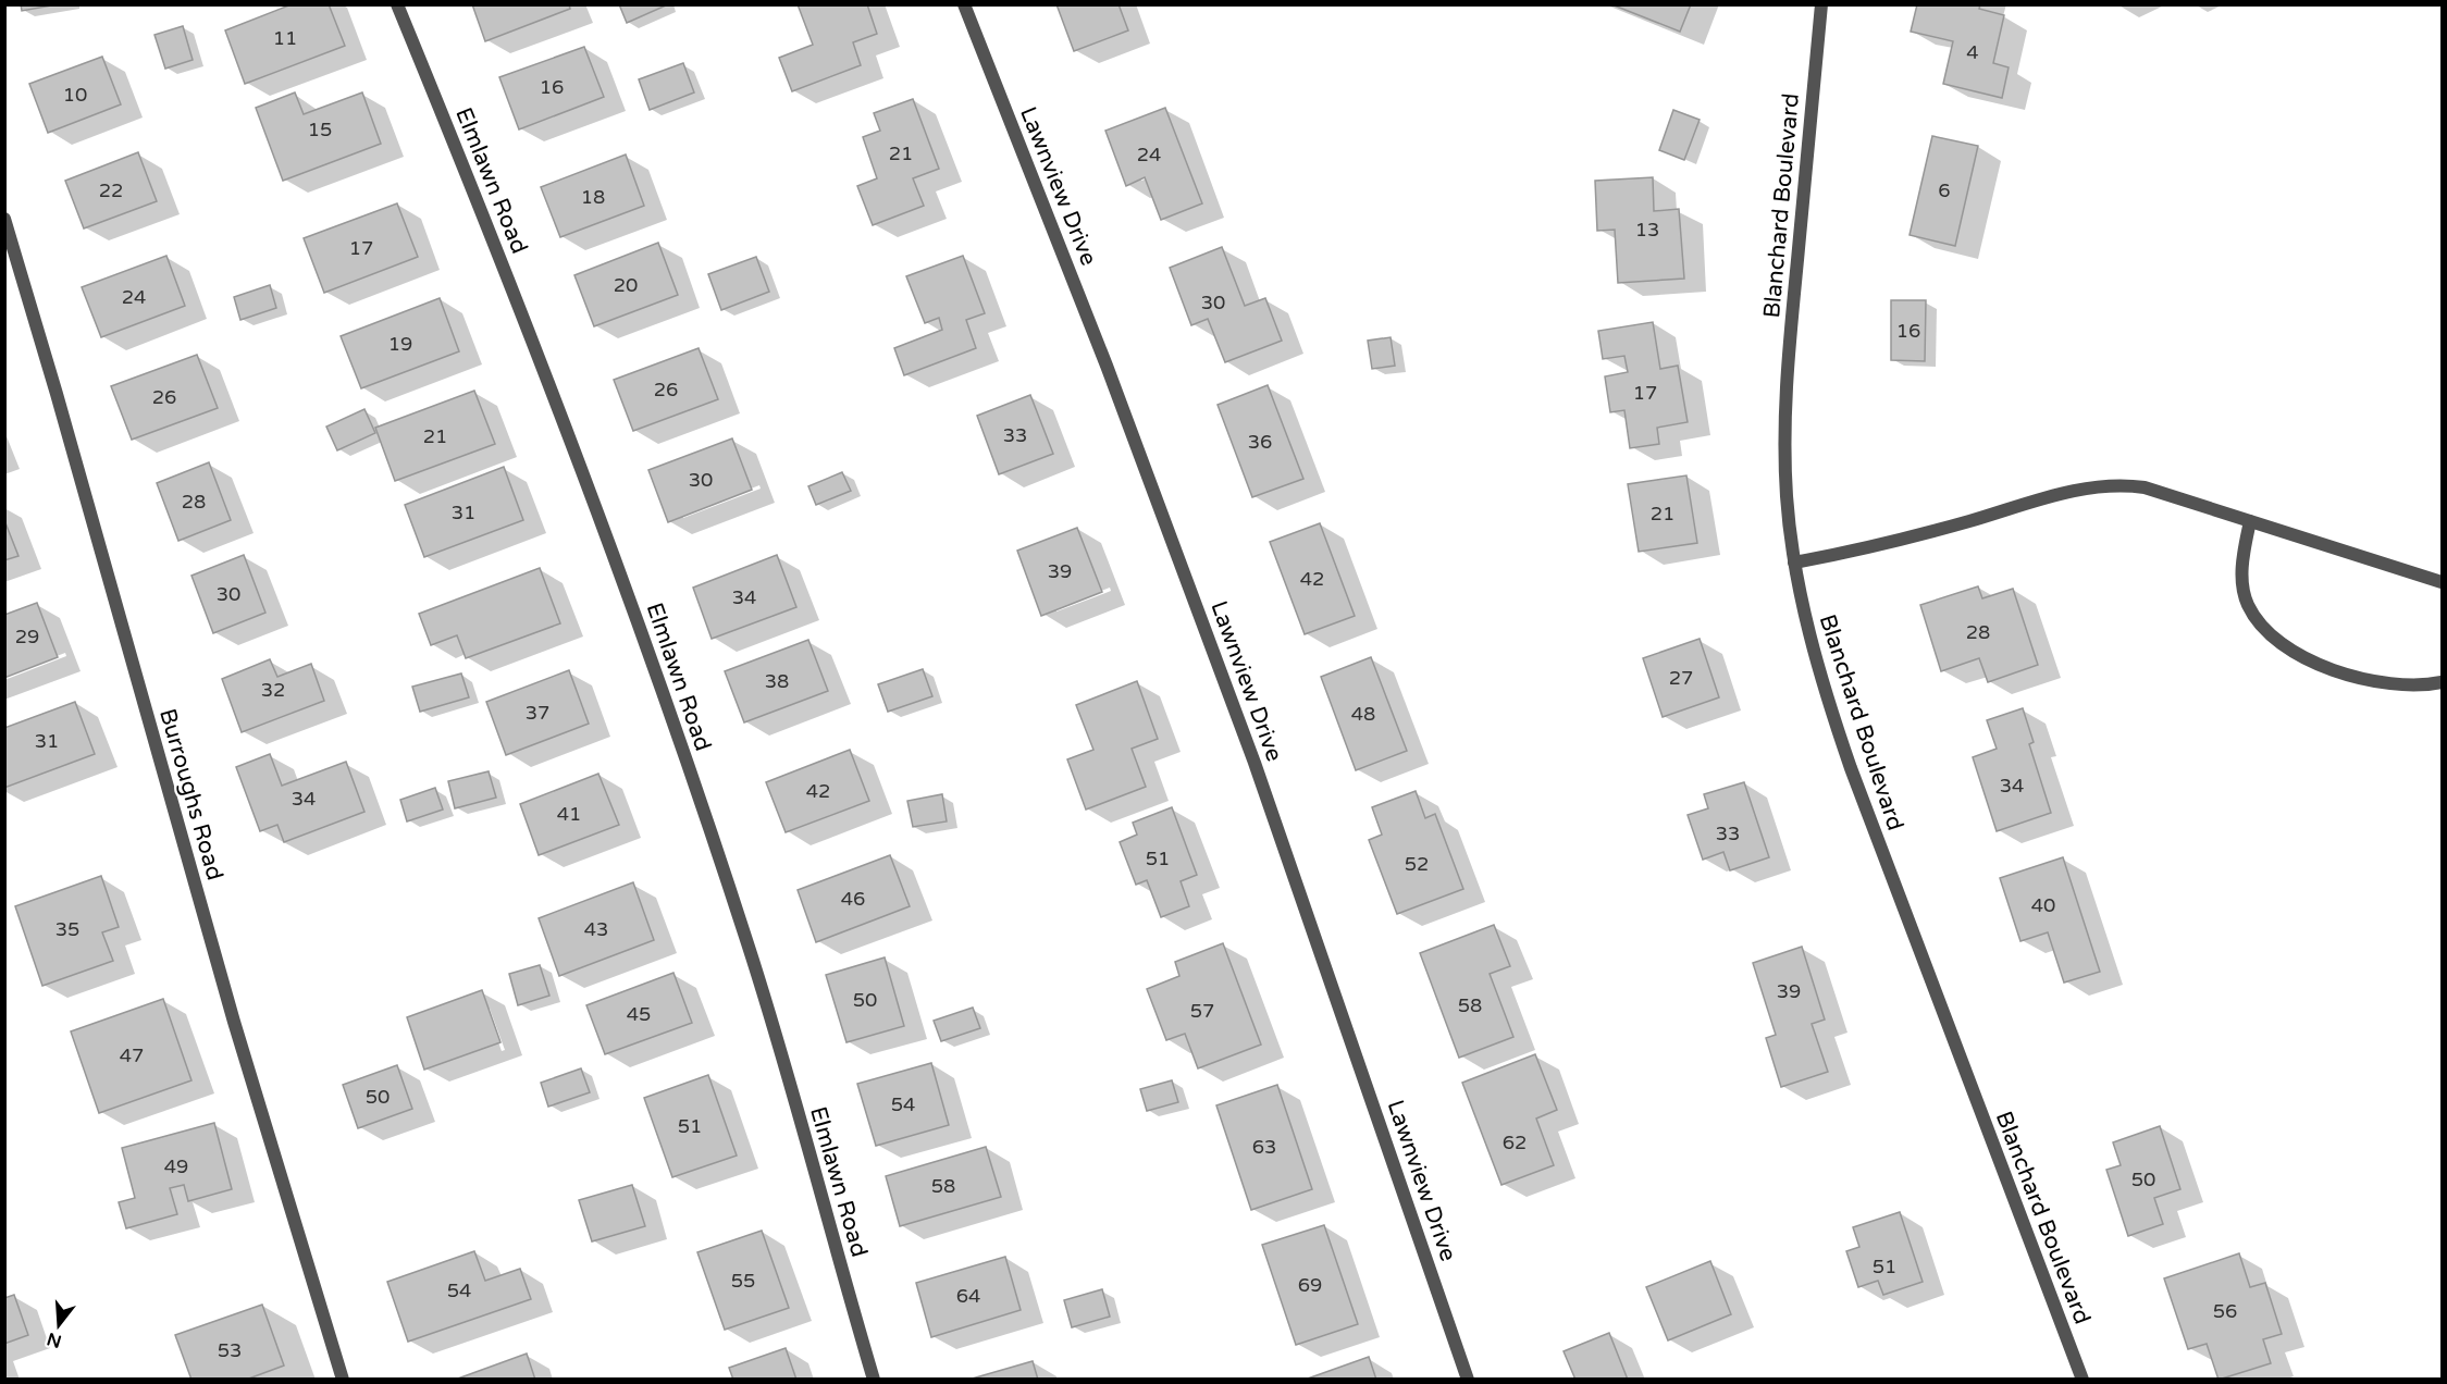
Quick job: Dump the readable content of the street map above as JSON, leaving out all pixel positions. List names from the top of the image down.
{
  "streets": {
    "street": [
      "Elmlawn Road",
      "Lawnview Drive",
      "Blanchard Boulevard",
      "Burroughs Road"
    ]
  },
  "house_numbers": [
    "11",
    "4",
    "16",
    "10",
    "15",
    "21",
    "24",
    "22",
    "6",
    "18",
    "13",
    "17",
    "20",
    "24",
    "30",
    "16",
    "19",
    "26",
    "17",
    "26",
    "33",
    "21",
    "36",
    "30",
    "28",
    "31",
    "21",
    "39",
    "42",
    "30",
    "34",
    "28",
    "29",
    "27",
    "38",
    "32",
    "37",
    "48",
    "31",
    "34",
    "42",
    "34",
    "41",
    "33",
    "51",
    "52",
    "46",
    "40",
    "35",
    "43",
    "39",
    "50",
    "58",
    "57",
    "45",
    "47",
    "50",
    "54",
    "51",
    "62",
    "63",
    "49",
    "50",
    "58",
    "51",
    "55",
    "69",
    "54",
    "64",
    "56",
    "53"
  ],
  "north": "bottom"
}
